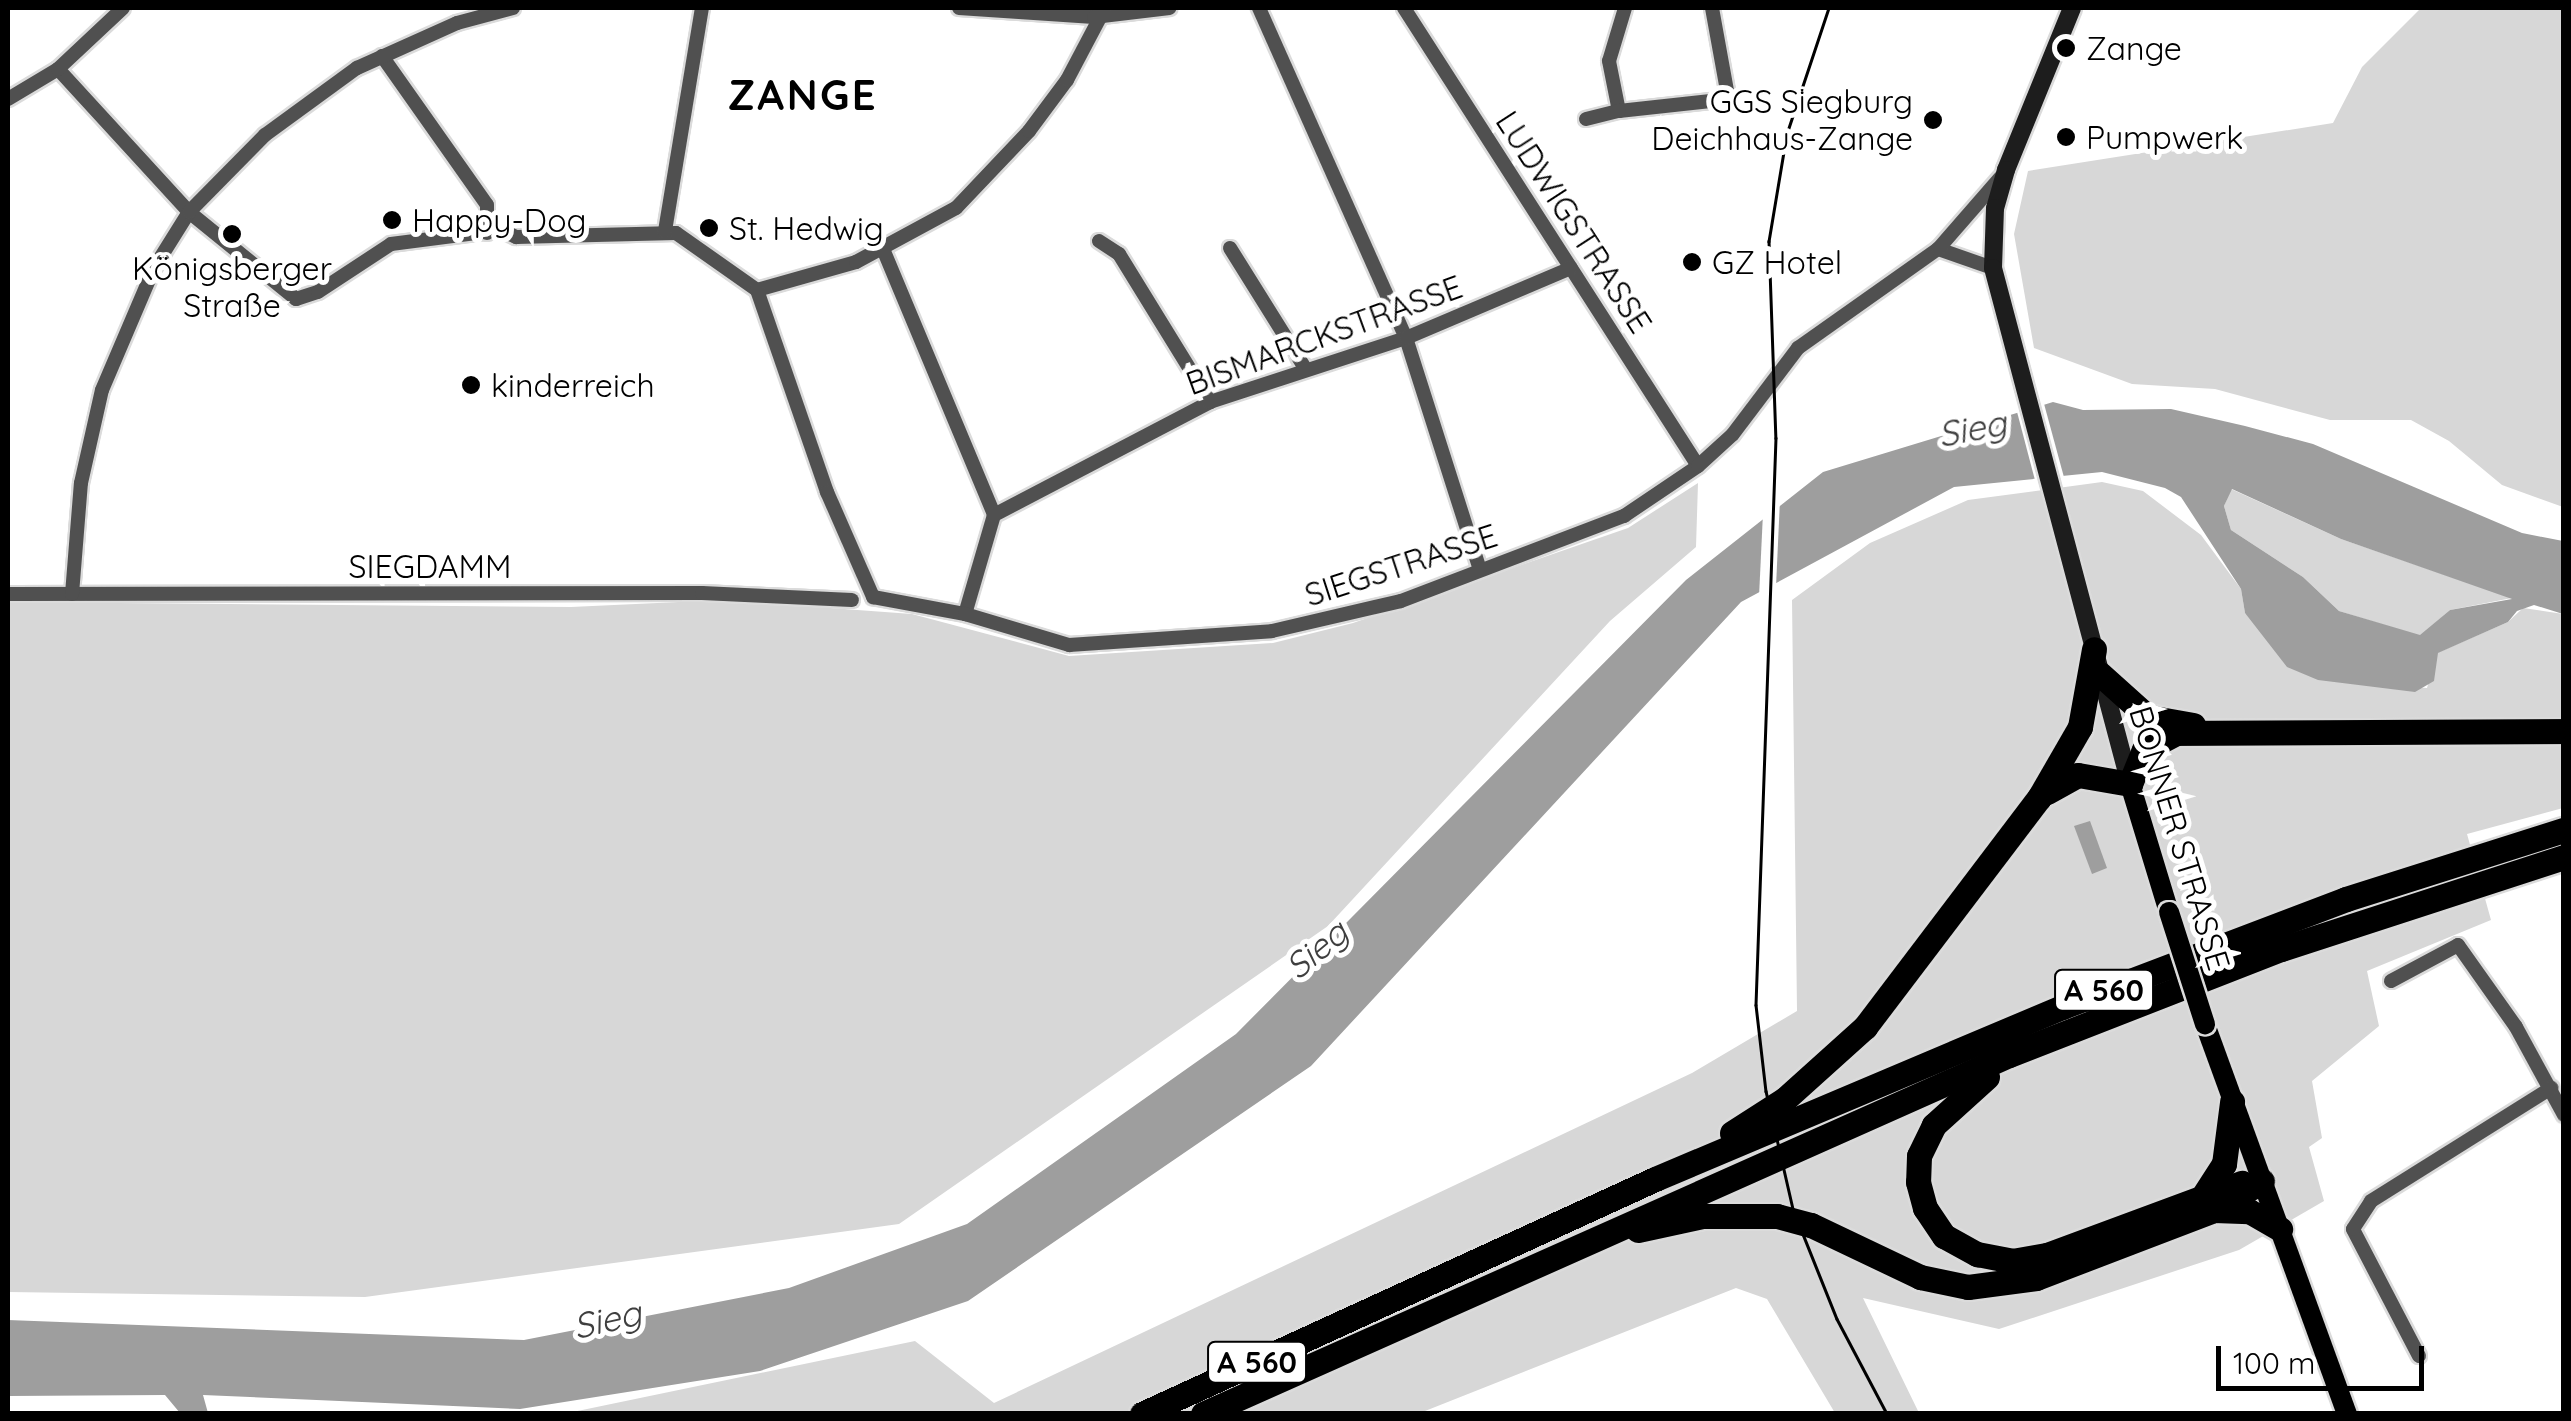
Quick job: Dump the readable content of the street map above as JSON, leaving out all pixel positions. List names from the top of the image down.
{
  "streets": {
    "highway": ["A 560"],
    "main road": ["BONNER STRASSE"],
    "street": [
      "LUDWIGSTRASSE",
      "BISMARCKSTRASSE",
      "SIEGSTRASSE",
      "SIEGDAMM"
    ]
  },
  "crossings": [
    ["LUDWIGSTRASSE", "BISMARCKSTRASSE"],
    ["LUDWIGSTRASSE", "SIEGSTRASSE"],
    ["SIEGSTRASSE", "SIEGDAMM"]
  ],
  "districts": ["ZANGE"],
  "water": ["Sieg"],
  "places": [
    "Zange",
    "GGS Siegburg Deichhaus-Zange",
    "Pumpwerk",
    "Happy-Dog",
    "St. Hedwig",
    "Königsberger Straße",
    "GZ Hotel",
    "kinderreich"
  ],
  "scale_bar": "100 m"
}
